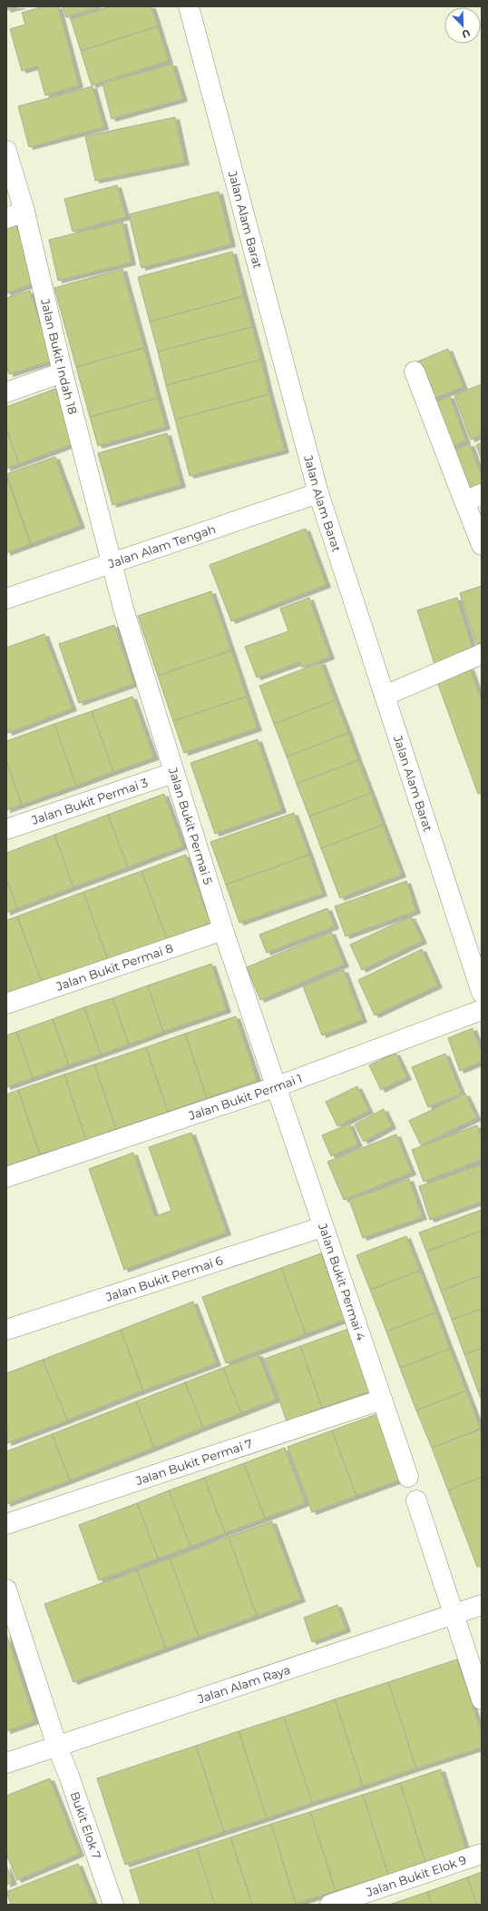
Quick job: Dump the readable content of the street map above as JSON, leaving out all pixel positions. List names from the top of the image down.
{
  "streets": {
    "street": [
      "Jalan Alam Barat",
      "Jalan Bukit Indah 18",
      "Jalan Alam Tengah",
      "Jalan Bukit Permai 3",
      "Jalan Bukit Permai 5",
      "Jalan Bukit Permai 8",
      "Jalan Bukit Permai 1",
      "Jalan Bukit Permai 6",
      "Jalan Bukit Permai 4",
      "Jalan Bukit Permai 7",
      "Jalan Alam Raya",
      "Bukit Elok 7",
      "Jalan Bukit Elok 9"
    ]
  },
  "crossings": [
    ["Jalan Alam Barat", "Jalan Alam Tengah"],
    ["Jalan Bukit Indah 18", "Jalan Alam Tengah"],
    ["Jalan Bukit Indah 18", "Jalan Bukit Permai 5"],
    ["Jalan Alam Tengah", "Jalan Bukit Permai 5"],
    ["Jalan Bukit Permai 3", "Jalan Bukit Permai 5"],
    ["Jalan Bukit Permai 5", "Jalan Bukit Permai 8"],
    ["Jalan Bukit Permai 5", "Jalan Bukit Permai 1"],
    ["Jalan Bukit Permai 5", "Jalan Bukit Permai 4"],
    ["Jalan Bukit Permai 1", "Jalan Bukit Permai 4"],
    ["Jalan Bukit Permai 6", "Jalan Bukit Permai 4"],
    ["Jalan Bukit Permai 4", "Jalan Bukit Permai 7"],
    ["Jalan Alam Raya", "Bukit Elok 7"]
  ],
  "north": "bottom right"
}
